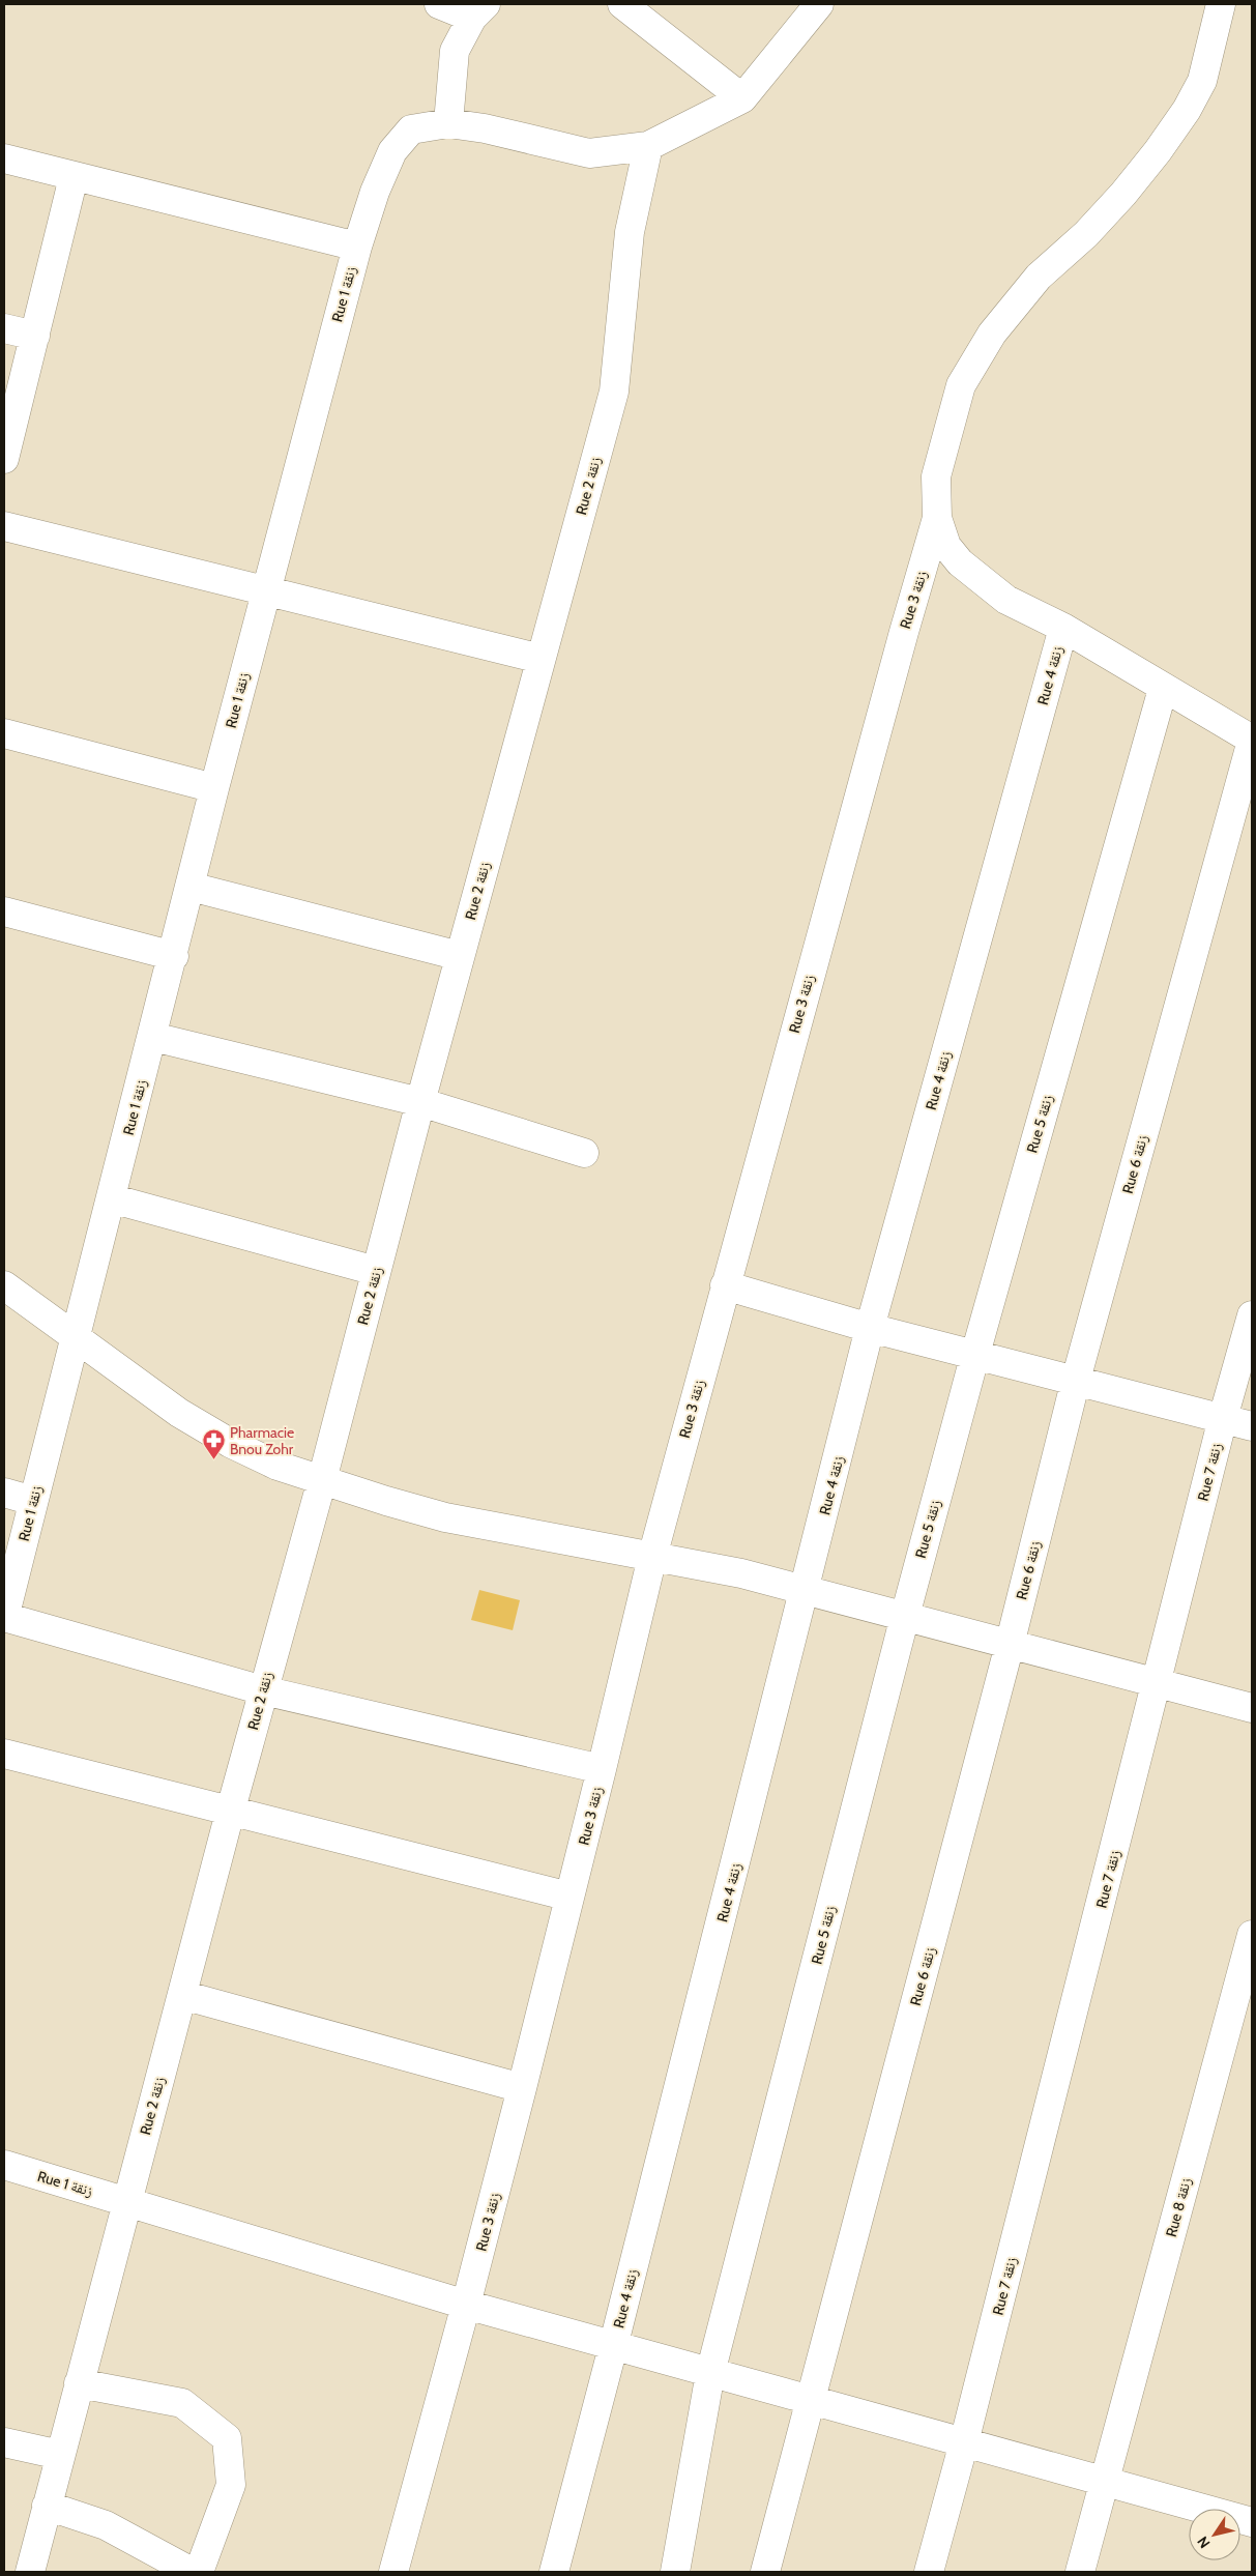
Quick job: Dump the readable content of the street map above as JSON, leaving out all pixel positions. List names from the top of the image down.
{
  "streets": {
    "street": [
      "Rue 1 زنقة",
      "Rue 2 زنقة",
      "Rue 3 زنقة",
      "Rue 4 زنقة",
      "Rue 5 زنقة",
      "Rue 6 زنقة",
      "Rue 7 زنقة",
      "Rue 8 زنقة"
    ]
  },
  "crossings": [
    ["Rue 1 زنقة", "Rue 2 زنقة"],
    ["Rue 1 زنقة", "Rue 3 زنقة"],
    ["Rue 1 زنقة", "Rue 4 زنقة"],
    ["Rue 1 زنقة", "Rue 5 زنقة"],
    ["Rue 1 زنقة", "Rue 6 زنقة"],
    ["Rue 1 زنقة", "Rue 7 زنقة"],
    ["Rue 1 زنقة", "Rue 8 زنقة"]
  ],
  "places": {
    "pharmacy": ["Pharmacie Bnou Zohr"]
  },
  "north": "bottom left"
}
